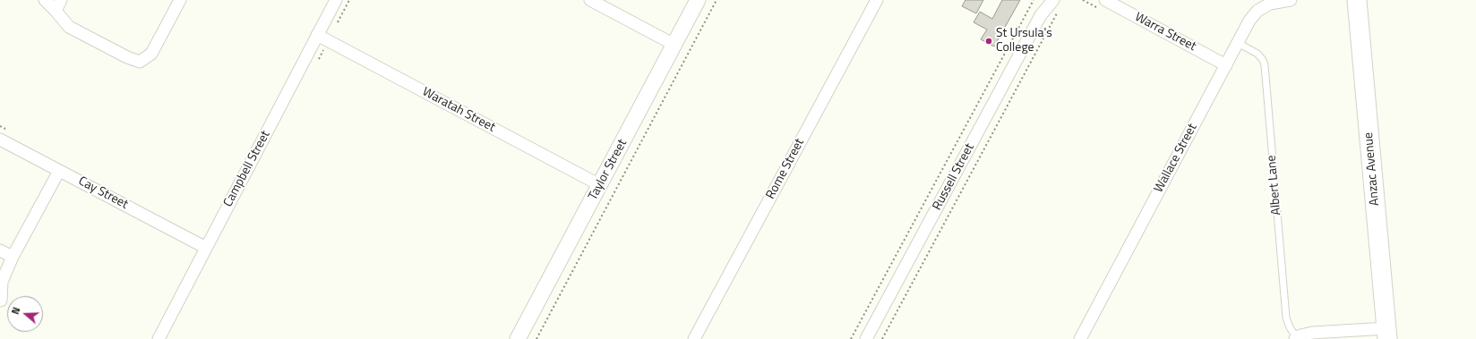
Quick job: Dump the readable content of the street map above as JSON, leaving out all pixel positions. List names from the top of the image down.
{
  "streets": {
    "main road": ["Anzac Avenue"],
    "street": [
      "Warra Street",
      "Waratah Street",
      "Wallace Street",
      "Campbell Street",
      "Rome Street",
      "Taylor Street",
      "Russell Street",
      "Cay Street"
    ],
    "lane": ["Albert Lane"]
  },
  "crossings": [
    ["Warra Street", "Wallace Street"],
    ["Waratah Street", "Campbell Street"],
    ["Waratah Street", "Taylor Street"],
    ["Wallace Street", "Albert Lane"],
    ["Campbell Street", "Cay Street"]
  ],
  "places": ["St Ursula's College"],
  "north": "left"
}
